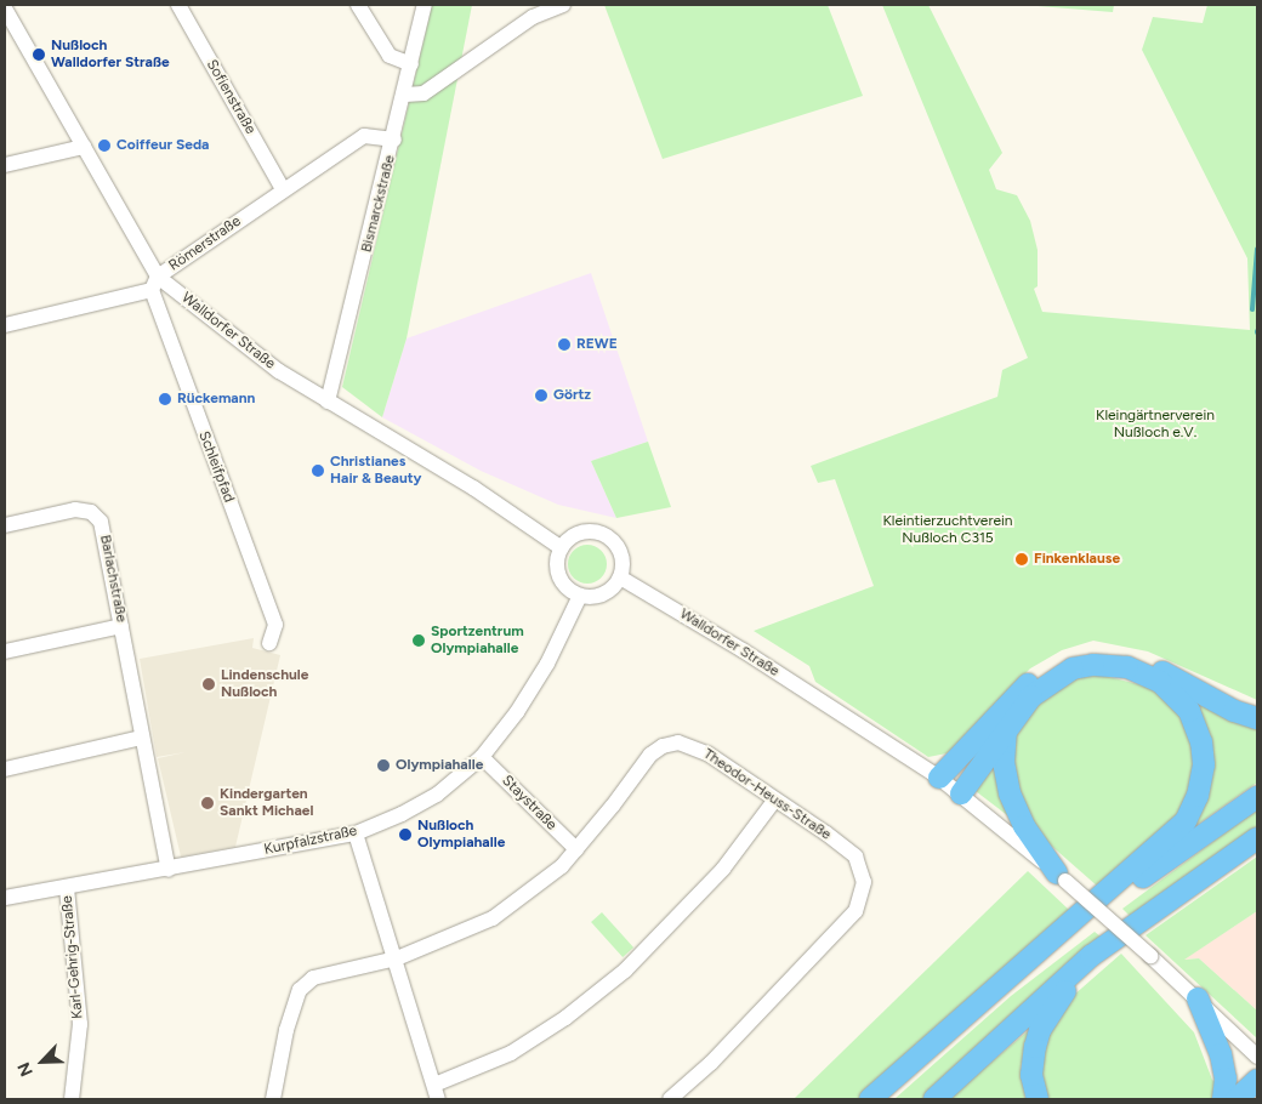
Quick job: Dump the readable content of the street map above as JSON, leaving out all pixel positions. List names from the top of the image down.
{
  "streets": {
    "street": [
      "Sofienstraße",
      "Bismarckstraße",
      "Römerstraße",
      "Walldorfer Straße",
      "Schleifpfad",
      "Barlachstraße",
      "Theodor-Heuss-Straße",
      "Staystraße",
      "Kurpfalzstraße",
      "Karl-Gehrig-Straße"
    ]
  },
  "crossings": [
    ["Sofienstraße", "Römerstraße"],
    ["Bismarckstraße", "Römerstraße"],
    ["Bismarckstraße", "Walldorfer Straße"],
    ["Römerstraße", "Walldorfer Straße"],
    ["Römerstraße", "Schleifpfad"],
    ["Walldorfer Straße", "Schleifpfad"],
    ["Walldorfer Straße", "Kurpfalzstraße"],
    ["Barlachstraße", "Kurpfalzstraße"],
    ["Theodor-Heuss-Straße", "Staystraße"],
    ["Staystraße", "Kurpfalzstraße"],
    ["Kurpfalzstraße", "Karl-Gehrig-Straße"]
  ],
  "parks": ["Kleingärtnerverein Nußloch e.V.", "Kleintierzuchtverein Nußloch C315"],
  "places": [
    "Nußloch Walldorfer Straße",
    "Coiffeur Seda",
    "REWE",
    "Görtz",
    "Rückemann",
    "Christianes Hair & Beauty",
    "Finkenklause",
    "Sportzentrum Olympiahalle",
    "Lindenschule Nußloch",
    "Olympiahalle",
    "Kindergarten Sankt Michael",
    "Nußloch Olympiahalle"
  ],
  "north": "bottom left"
}
